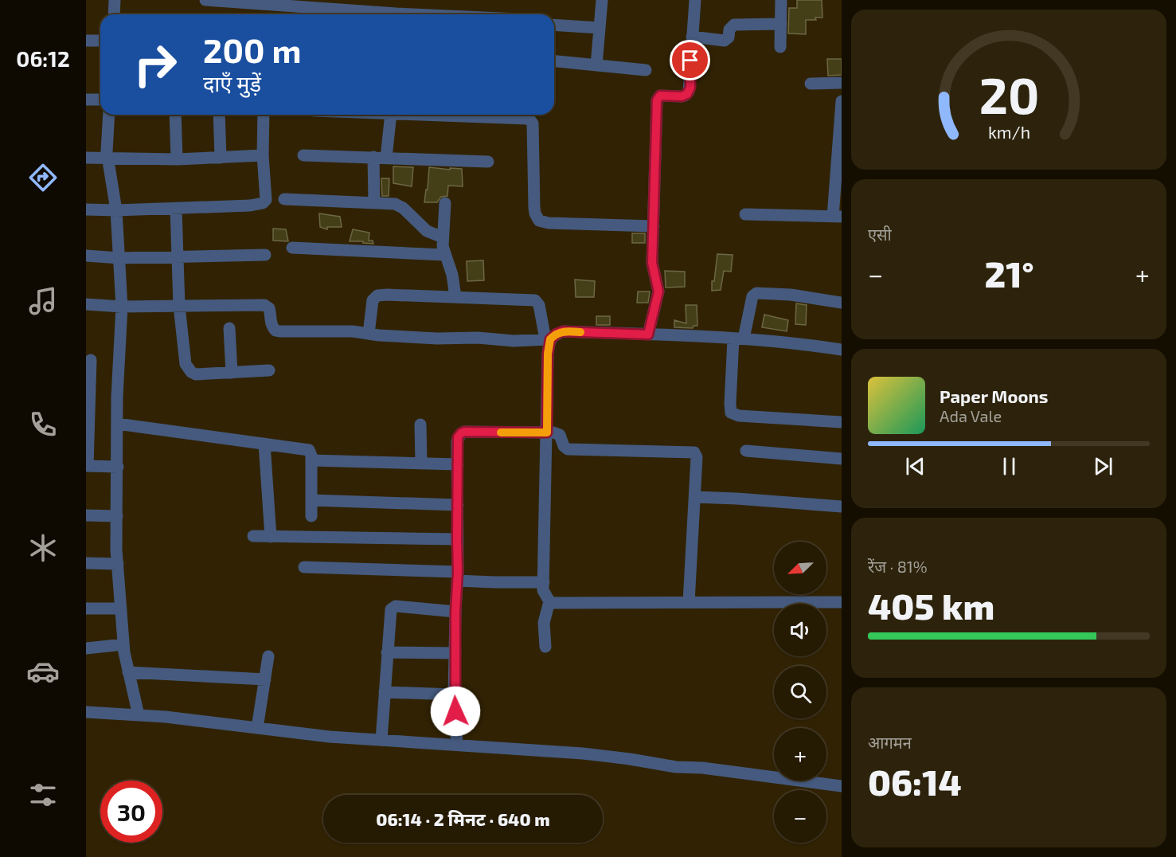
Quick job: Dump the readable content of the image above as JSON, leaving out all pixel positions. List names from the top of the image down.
{
  "north": "bottom left",
  "page": {
    "tabs": "06:12",
    "turn": ["200 m", "दाएँ मुड़ें"],
    "tile": [
      "एसी",
      ["रेंज · 81%", "405 km"],
      ["आगमन", "06:14"]
    ],
    "heat": ["−", "21°", "+"],
    "song": ["Paper Moons", "Ada Vale"],
    "map_buttons": ["+", "−"],
    "limit": "30",
    "trip": "06:14 · 2 मिनट · 640 m",
    "gauge": ["20", "km/h"]
  }
}
